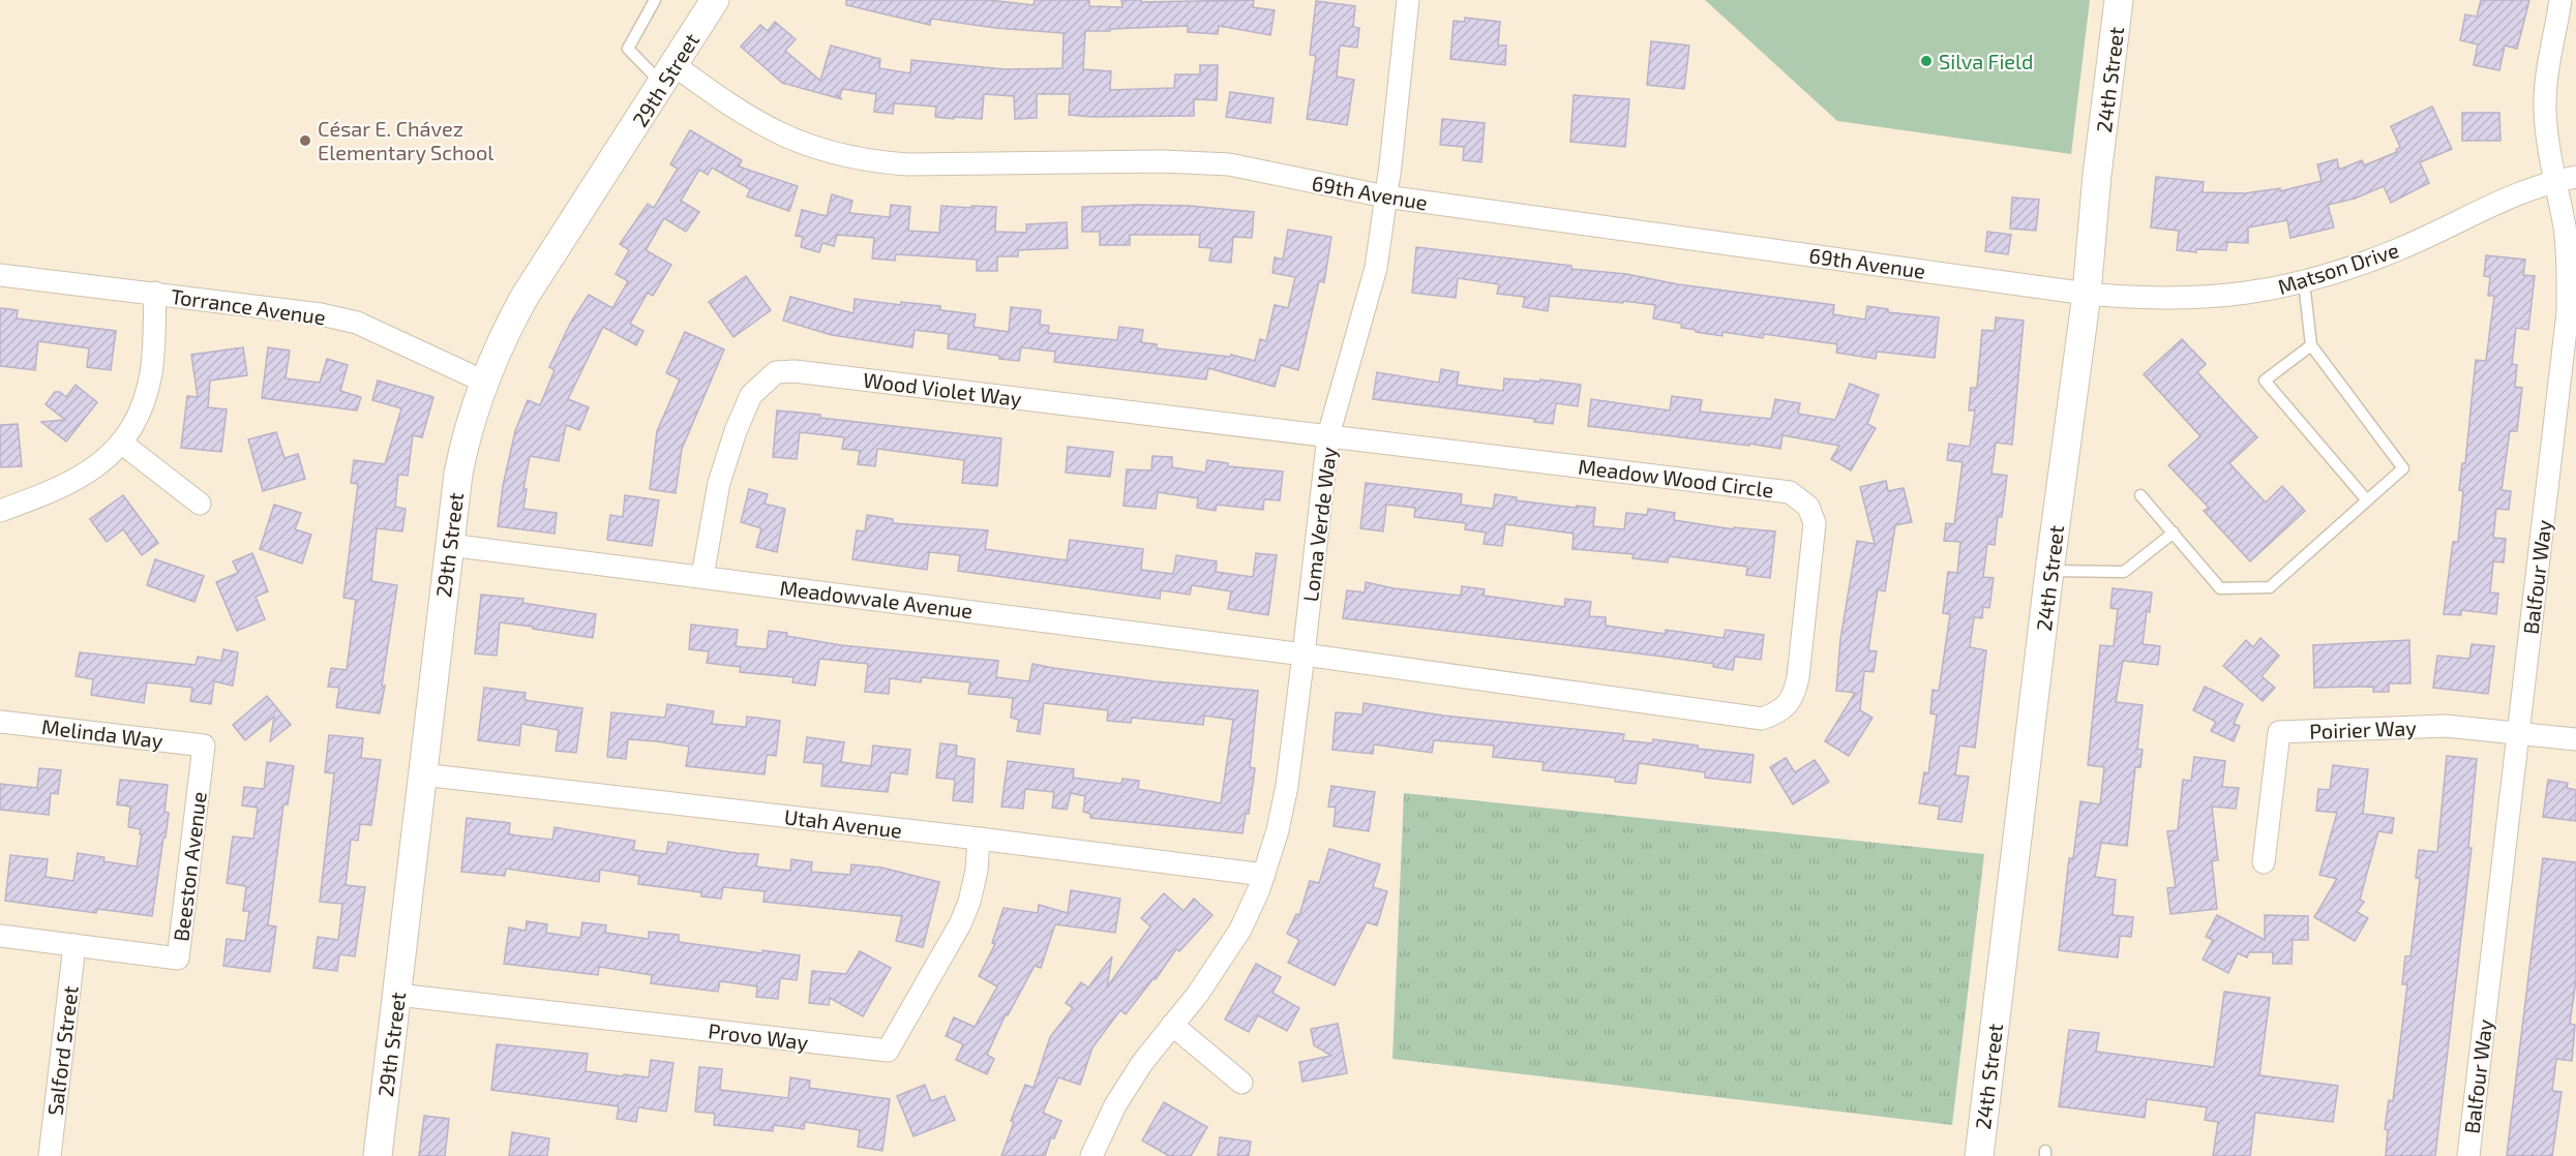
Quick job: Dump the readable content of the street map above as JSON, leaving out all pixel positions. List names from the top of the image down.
{
  "streets": {
    "street": [
      "29th Street",
      "24th Street",
      "69th Avenue",
      "Matson Drive",
      "Torrance Avenue",
      "Wood Violet Way",
      "Meadow Wood Circle",
      "Loma Verde Way",
      "Balfour Way",
      "Meadowvale Avenue",
      "Poirier Way",
      "Melinda Way",
      "Utah Avenue",
      "Beeston Avenue",
      "Provo Way",
      "Salford Street"
    ]
  },
  "crossings": [
    ["29th Street", "69th Avenue"],
    ["29th Street", "Torrance Avenue"],
    ["29th Street", "Meadowvale Avenue"],
    ["29th Street", "Utah Avenue"],
    ["29th Street", "Provo Way"],
    ["24th Street", "69th Avenue"],
    ["24th Street", "Matson Drive"],
    ["69th Avenue", "Matson Drive"],
    ["69th Avenue", "Loma Verde Way"],
    ["Matson Drive", "Balfour Way"],
    ["Wood Violet Way", "Meadow Wood Circle"],
    ["Wood Violet Way", "Loma Verde Way"],
    ["Wood Violet Way", "Meadowvale Avenue"],
    ["Meadow Wood Circle", "Loma Verde Way"],
    ["Meadow Wood Circle", "Meadowvale Avenue"],
    ["Loma Verde Way", "Meadowvale Avenue"],
    ["Loma Verde Way", "Utah Avenue"],
    ["Balfour Way", "Poirier Way"],
    ["Melinda Way", "Beeston Avenue"],
    ["Utah Avenue", "Provo Way"],
    ["Beeston Avenue", "Salford Street"]
  ],
  "places": ["Silva Field", "César E. Chávez Elementary School"]
}
